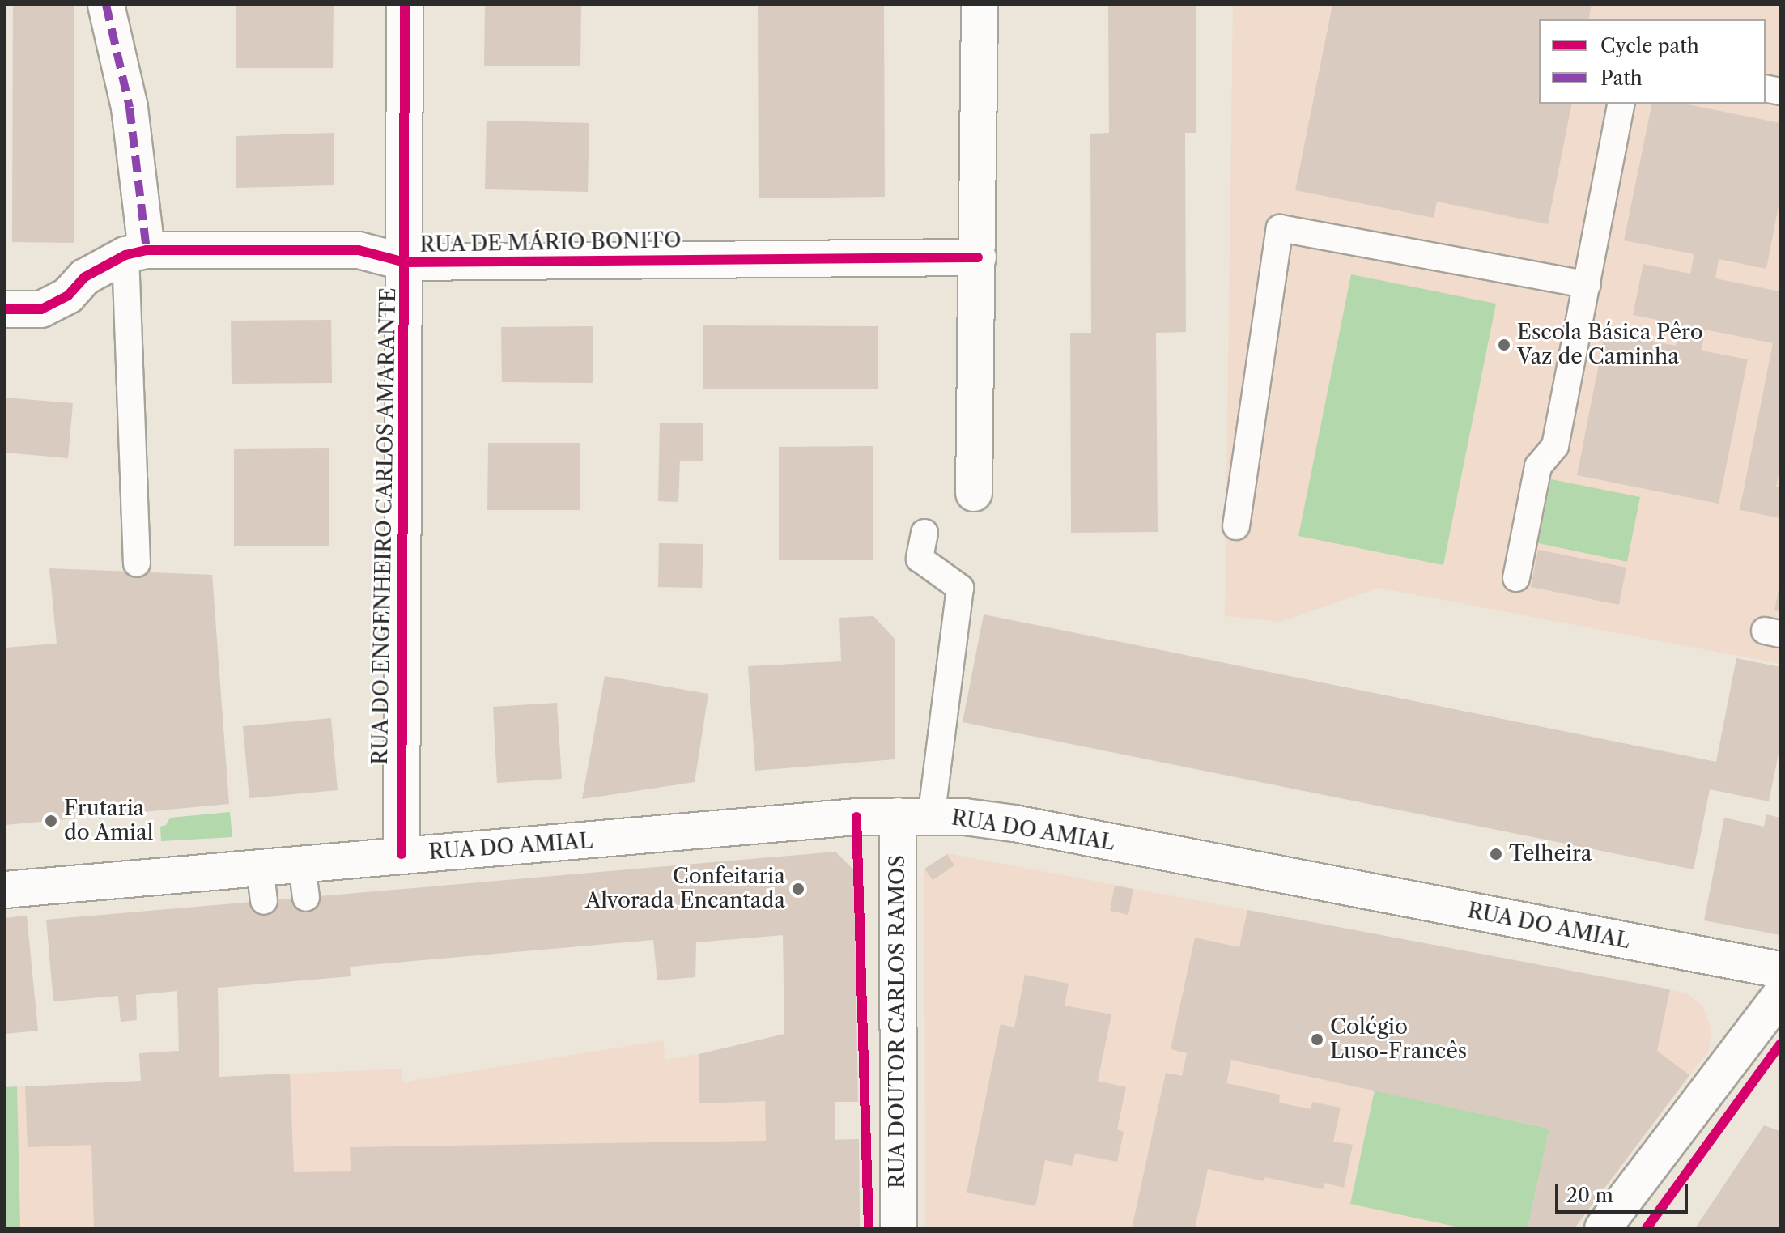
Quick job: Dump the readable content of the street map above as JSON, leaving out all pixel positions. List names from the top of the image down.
{
  "streets": {
    "street": [
      "RUA DE MÁRIO BONITO",
      "RUA DO ENGENHEIRO CARLOS AMARANTE",
      "RUA DO AMIAL",
      "RUA DOUTOR CARLOS RAMOS"
    ]
  },
  "crossings": [
    ["RUA DE MÁRIO BONITO", "RUA DO ENGENHEIRO CARLOS AMARANTE"],
    ["RUA DO ENGENHEIRO CARLOS AMARANTE", "RUA DO AMIAL"],
    ["RUA DO AMIAL", "RUA DOUTOR CARLOS RAMOS"]
  ],
  "places": [
    "Escola Básica Pêro Vaz de Caminha",
    "Frutaria do Amial",
    "Telheira",
    "Confeitaria Alvorada Encantada",
    "Colégio Luso-Francês"
  ],
  "legend": ["Cycle path", "Path"],
  "scale_bar": "20 m"
}
